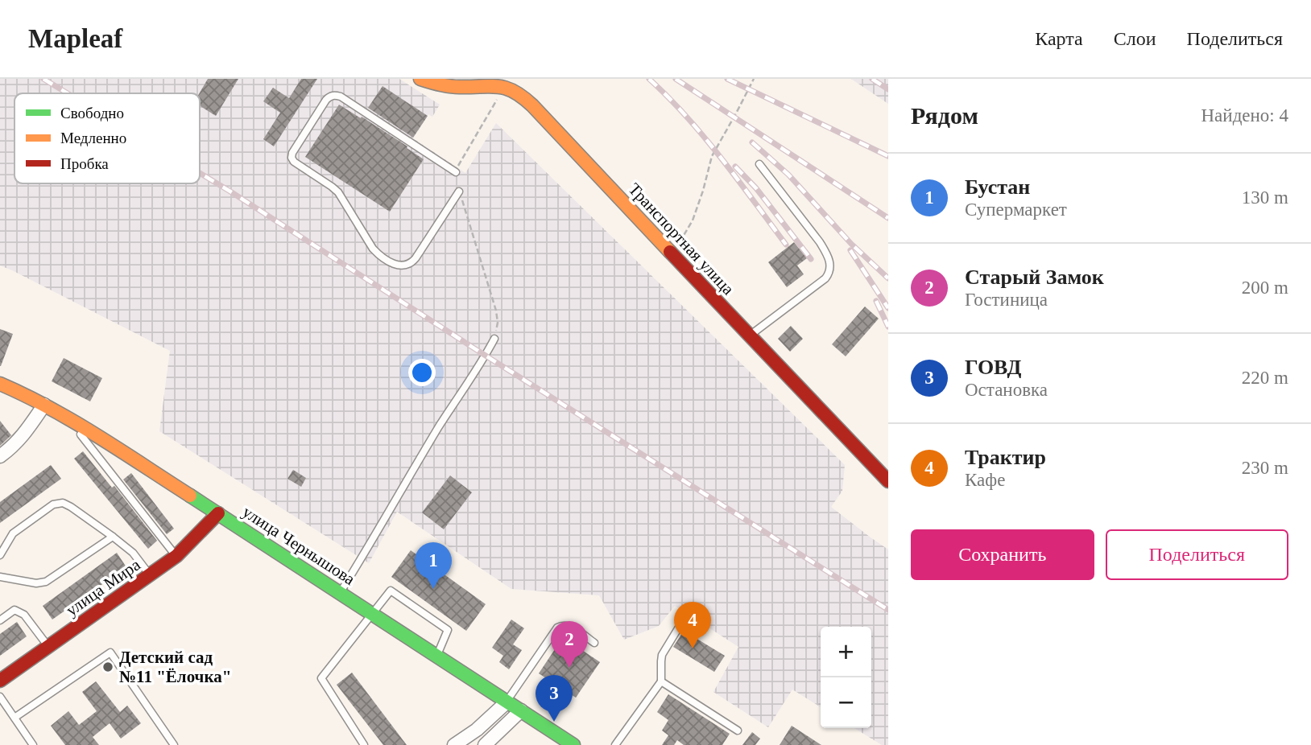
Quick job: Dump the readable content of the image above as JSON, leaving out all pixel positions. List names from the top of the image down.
{
  "streets": {
    "street": ["Транспортная улица", "улица Чернышова", "улица Мира"]
  },
  "crossings": [
    ["улица Чернышова", "улица Мира"]
  ],
  "places": ["Детский сад №11 \"Ёлочка\""],
  "legend": ["Свободно", "Медленно", "Пробка"],
  "page": {
    "header": "Mapleaf",
    "nav": ["Карта", "Слои", "Поделиться"],
    "heading": ["Рядом", "Найдено: 4"],
    "list": [
      {
        "mark": "1",
        "name": "Бустан",
        "note": "Супермаркет",
        "value": "130 m"
      },
      {
        "mark": "2",
        "name": "Старый Замок",
        "note": "Гостиница",
        "value": "200 m"
      },
      {
        "mark": "3",
        "name": "ГОВД",
        "note": "Остановка",
        "value": "220 m"
      },
      {
        "mark": "4",
        "name": "Трактир",
        "note": "Кафе",
        "value": "230 m"
      }
    ],
    "buttons": ["Сохранить", "Поделиться"],
    "pins": [
      "1",
      "4",
      "2",
      "3"
    ],
    "map_buttons": ["+", "−"]
  }
}
